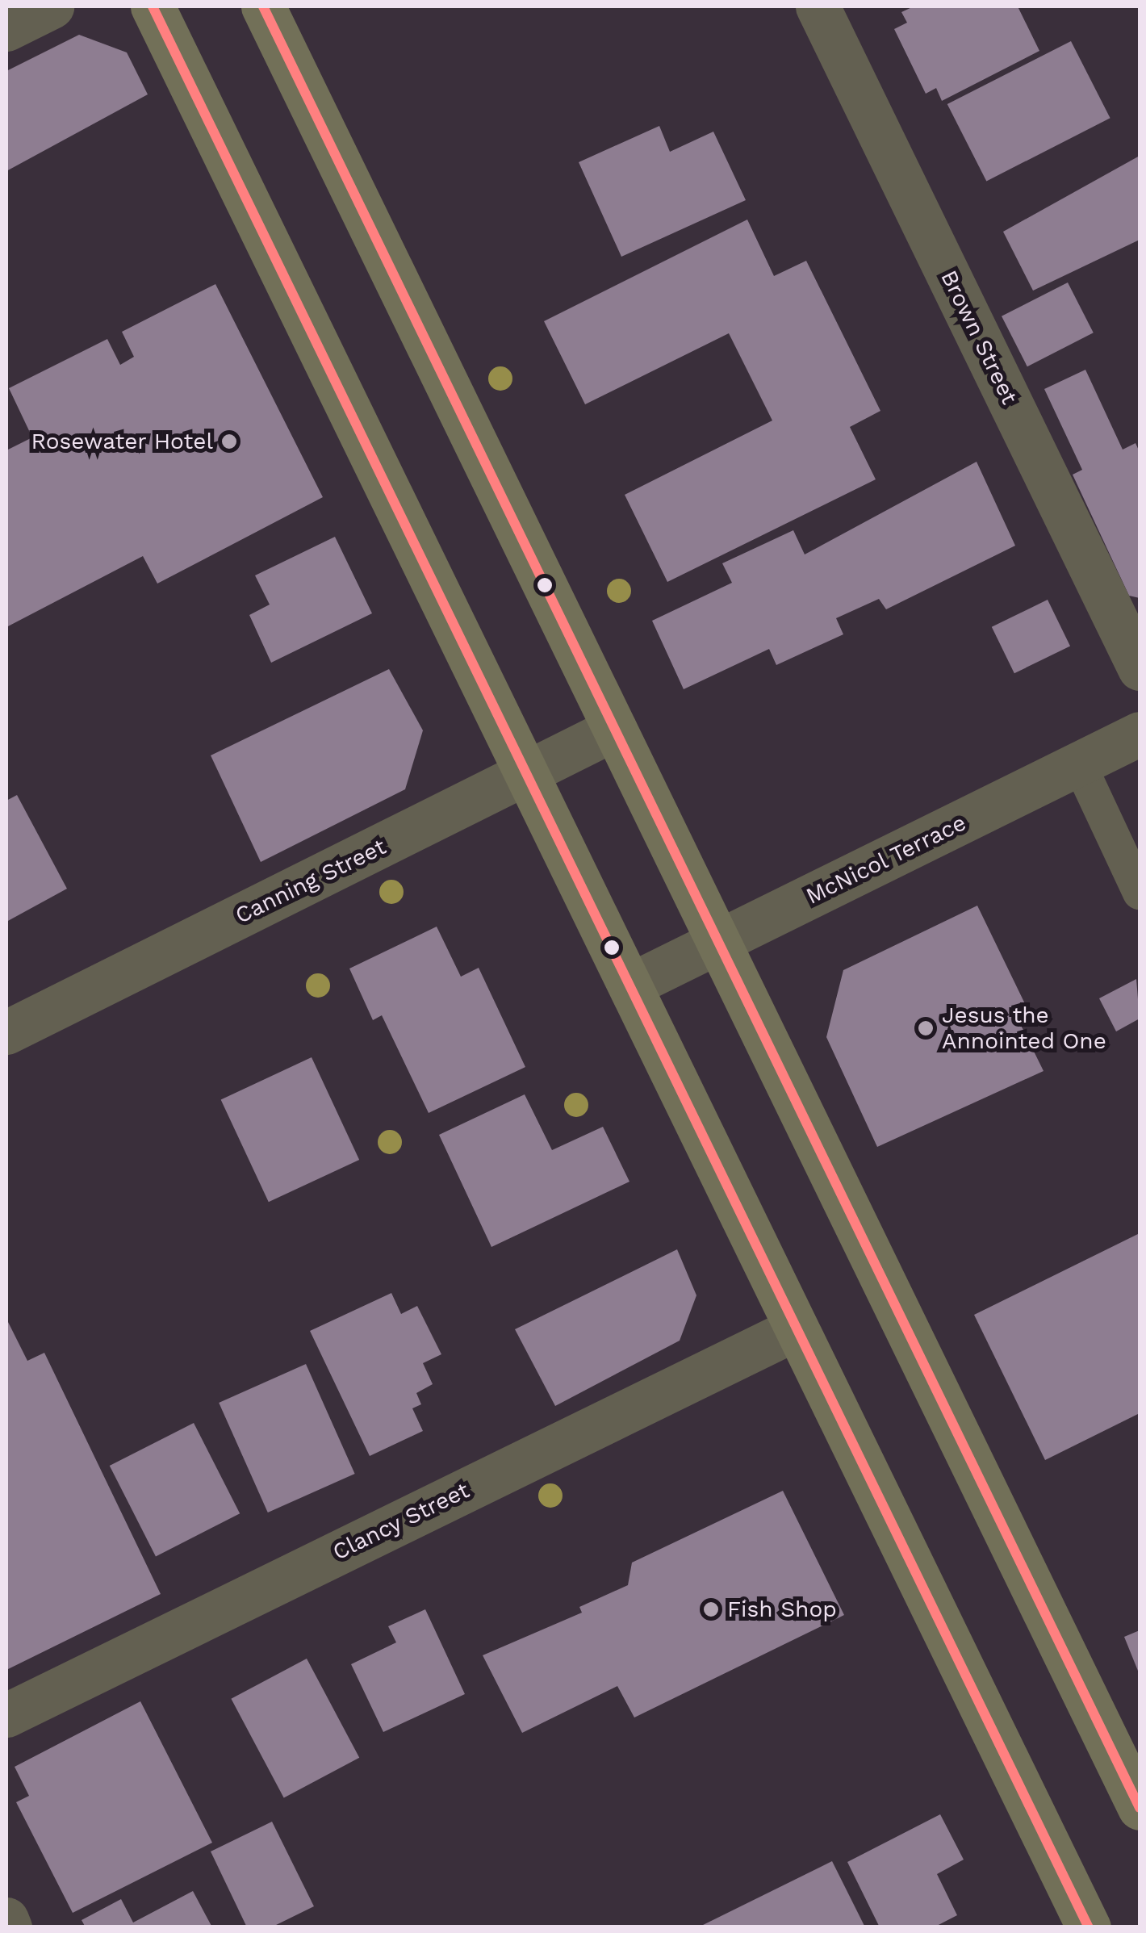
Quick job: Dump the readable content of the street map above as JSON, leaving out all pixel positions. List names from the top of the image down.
{
  "streets": {
    "street": [
      "Brown Street",
      "McNicol Terrace",
      "Canning Street",
      "Clancy Street"
    ]
  },
  "places": ["Rosewater Hotel", "Jesus the Annointed One", "Fish Shop"]
}
